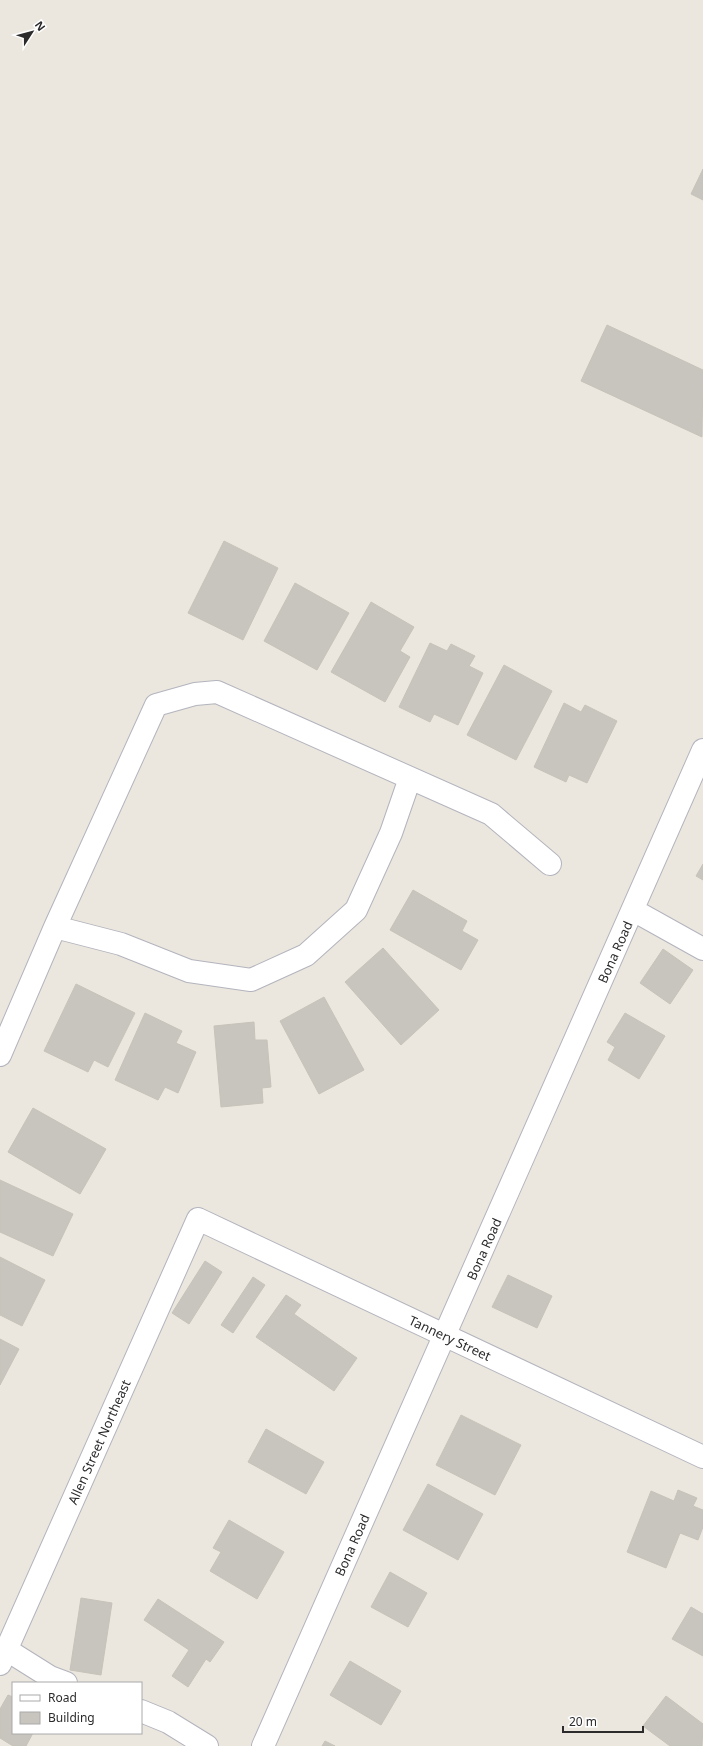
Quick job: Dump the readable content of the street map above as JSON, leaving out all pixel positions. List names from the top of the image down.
{
  "streets": {
    "street": ["Bona Road", "Tannery Street", "Allen Street Northeast"]
  },
  "crossings": [
    ["Bona Road", "Tannery Street"],
    ["Tannery Street", "Allen Street Northeast"]
  ],
  "legend": ["Road", "Building"],
  "scale_bar": "20 m",
  "north": "top right"
}
